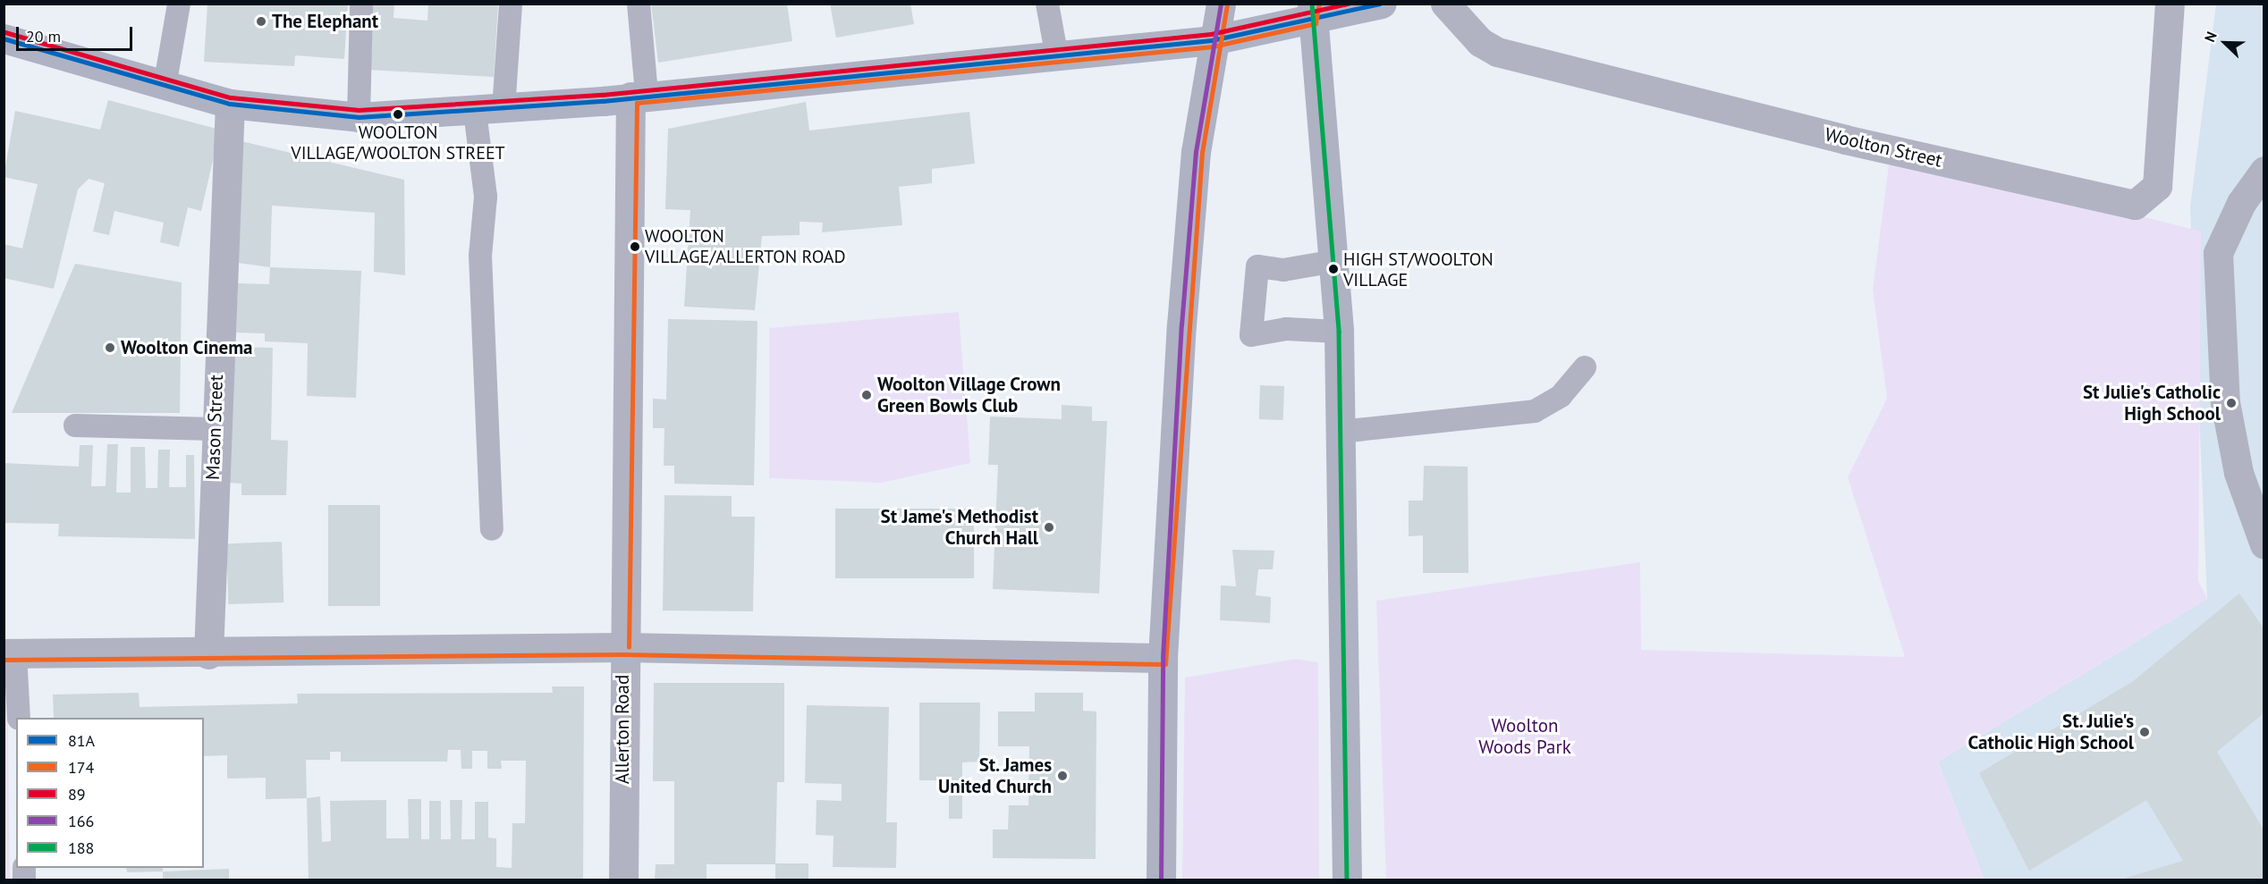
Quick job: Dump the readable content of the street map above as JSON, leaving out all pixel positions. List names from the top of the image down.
{
  "streets": {
    "street": ["Woolton Street", "Mason Street", "Allerton Road"]
  },
  "parks": ["Woolton Woods Park"],
  "places": [
    "The Elephant",
    "WOOLTON VILLAGE/WOOLTON STREET",
    "WOOLTON VILLAGE/ALLERTON ROAD",
    "HIGH ST/WOOLTON VILLAGE",
    "Woolton Cinema",
    "Woolton Village Crown Green Bowls Club",
    "St Julie's Catholic High School",
    "St Jame's Methodist Church Hall",
    "St. Julie's Catholic High School",
    "St. James United Church"
  ],
  "lines": [
    "transit line 81A",
    "transit line 174",
    "transit line 89",
    "transit line 166",
    "transit line 188"
  ],
  "legend": [
    "81A",
    "174",
    "89",
    "166",
    "188"
  ],
  "scale_bar": "20 m",
  "north": "top left"
}
